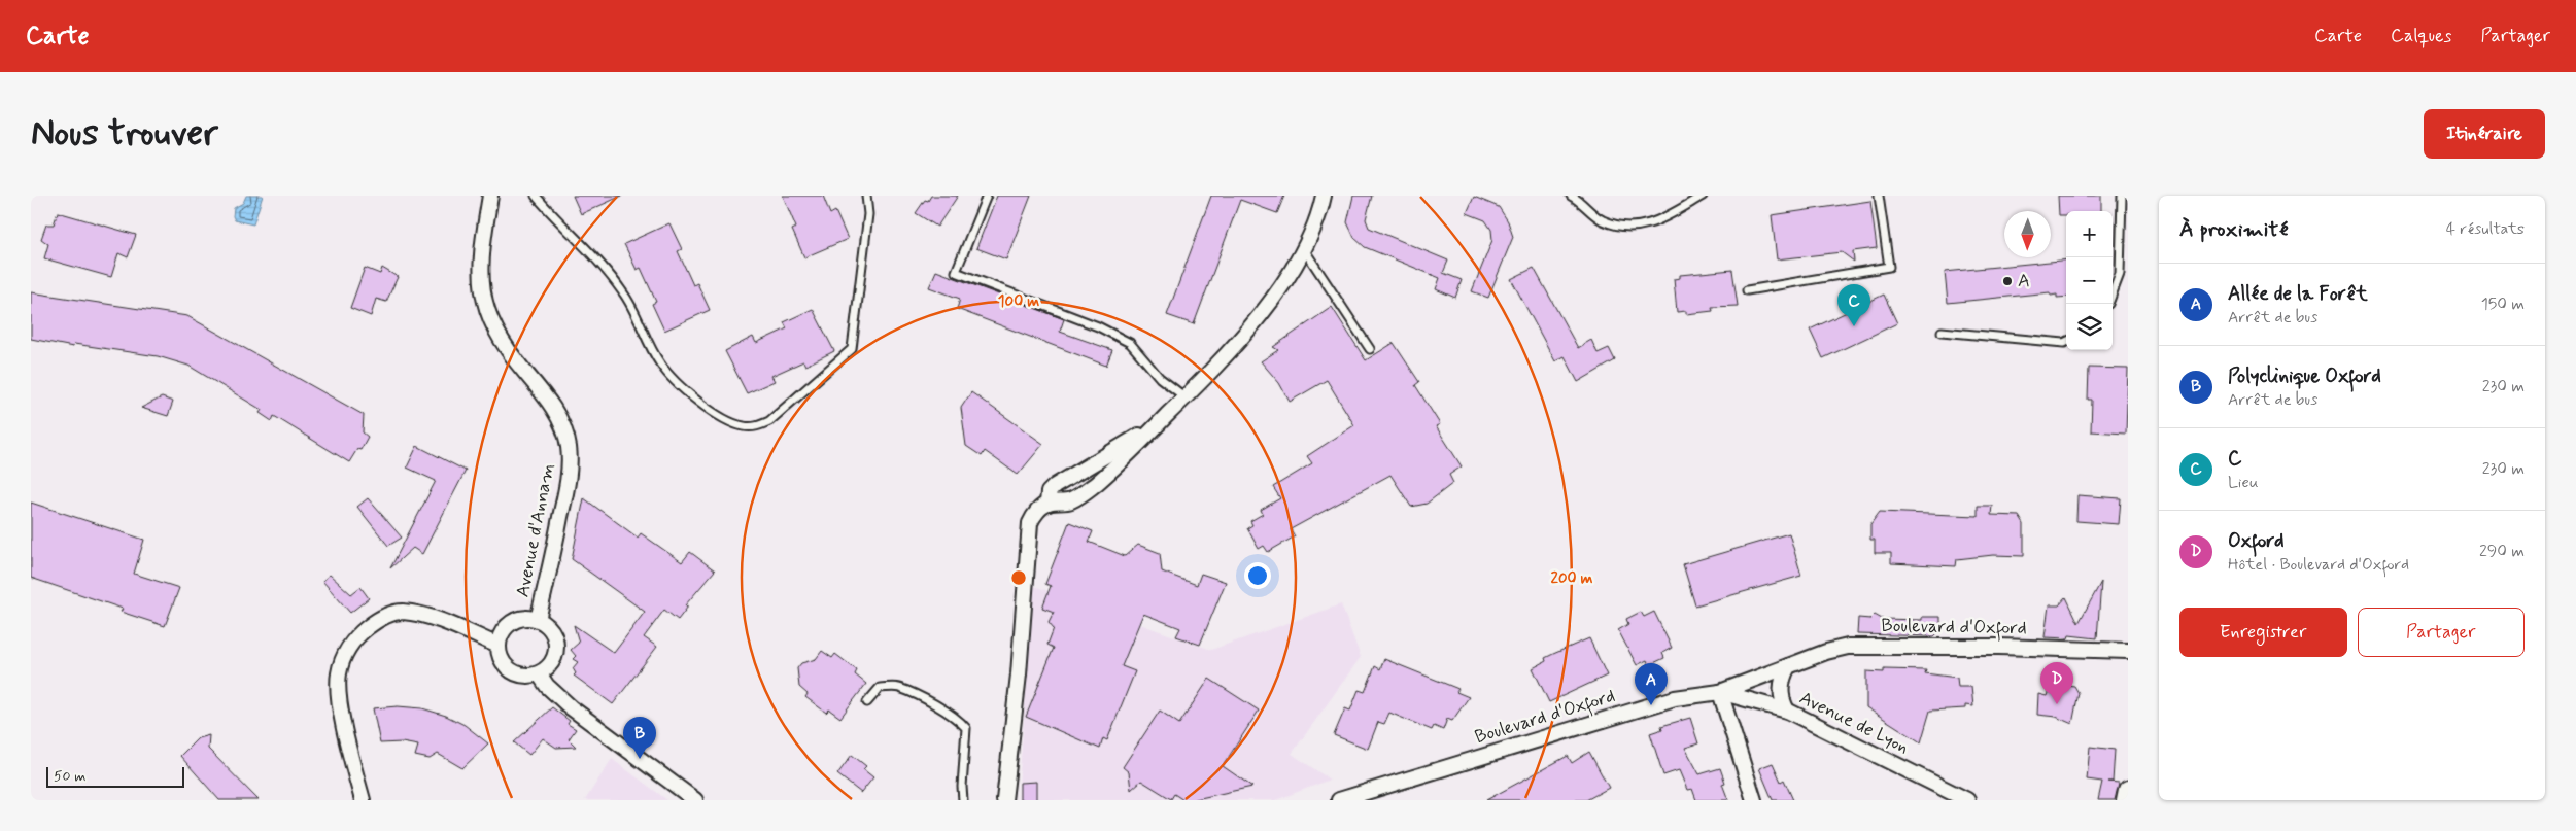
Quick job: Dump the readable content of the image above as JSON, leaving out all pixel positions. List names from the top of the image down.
{
  "streets": {
    "street": ["Avenue d'Annam", "Boulevard d'Oxford", "Avenue de Lyon"]
  },
  "crossings": [
    ["Boulevard d'Oxford", "Avenue de Lyon"]
  ],
  "places": ["A"],
  "scale_bar": "50 m",
  "north": "bottom",
  "page": {
    "header": "Carte",
    "nav": ["Carte", "Calques", "Partager"],
    "buttons": [
      "Itinéraire",
      ["Enregistrer", "Partager"]
    ],
    "title": "Nous trouver",
    "heading": ["À proximité", "4 résultats"],
    "map_buttons": ["+", "−"],
    "list": [
      {
        "mark": "A",
        "name": "Allée de la Forêt",
        "note": "Arrêt de bus",
        "value": "150 m"
      },
      {
        "mark": "B",
        "name": "Polyclinique Oxford",
        "note": "Arrêt de bus",
        "value": "230 m"
      },
      {
        "mark": "C",
        "name": "C",
        "note": "Lieu",
        "value": "230 m"
      },
      {
        "mark": "D",
        "name": "Oxford",
        "note": "Hôtel · Boulevard d'Oxford",
        "value": "290 m"
      }
    ],
    "pins": [
      "C",
      "D",
      "A",
      "B"
    ],
    "scale": "50 m"
  },
  "rings": ["100 m", "200 m"]
}
